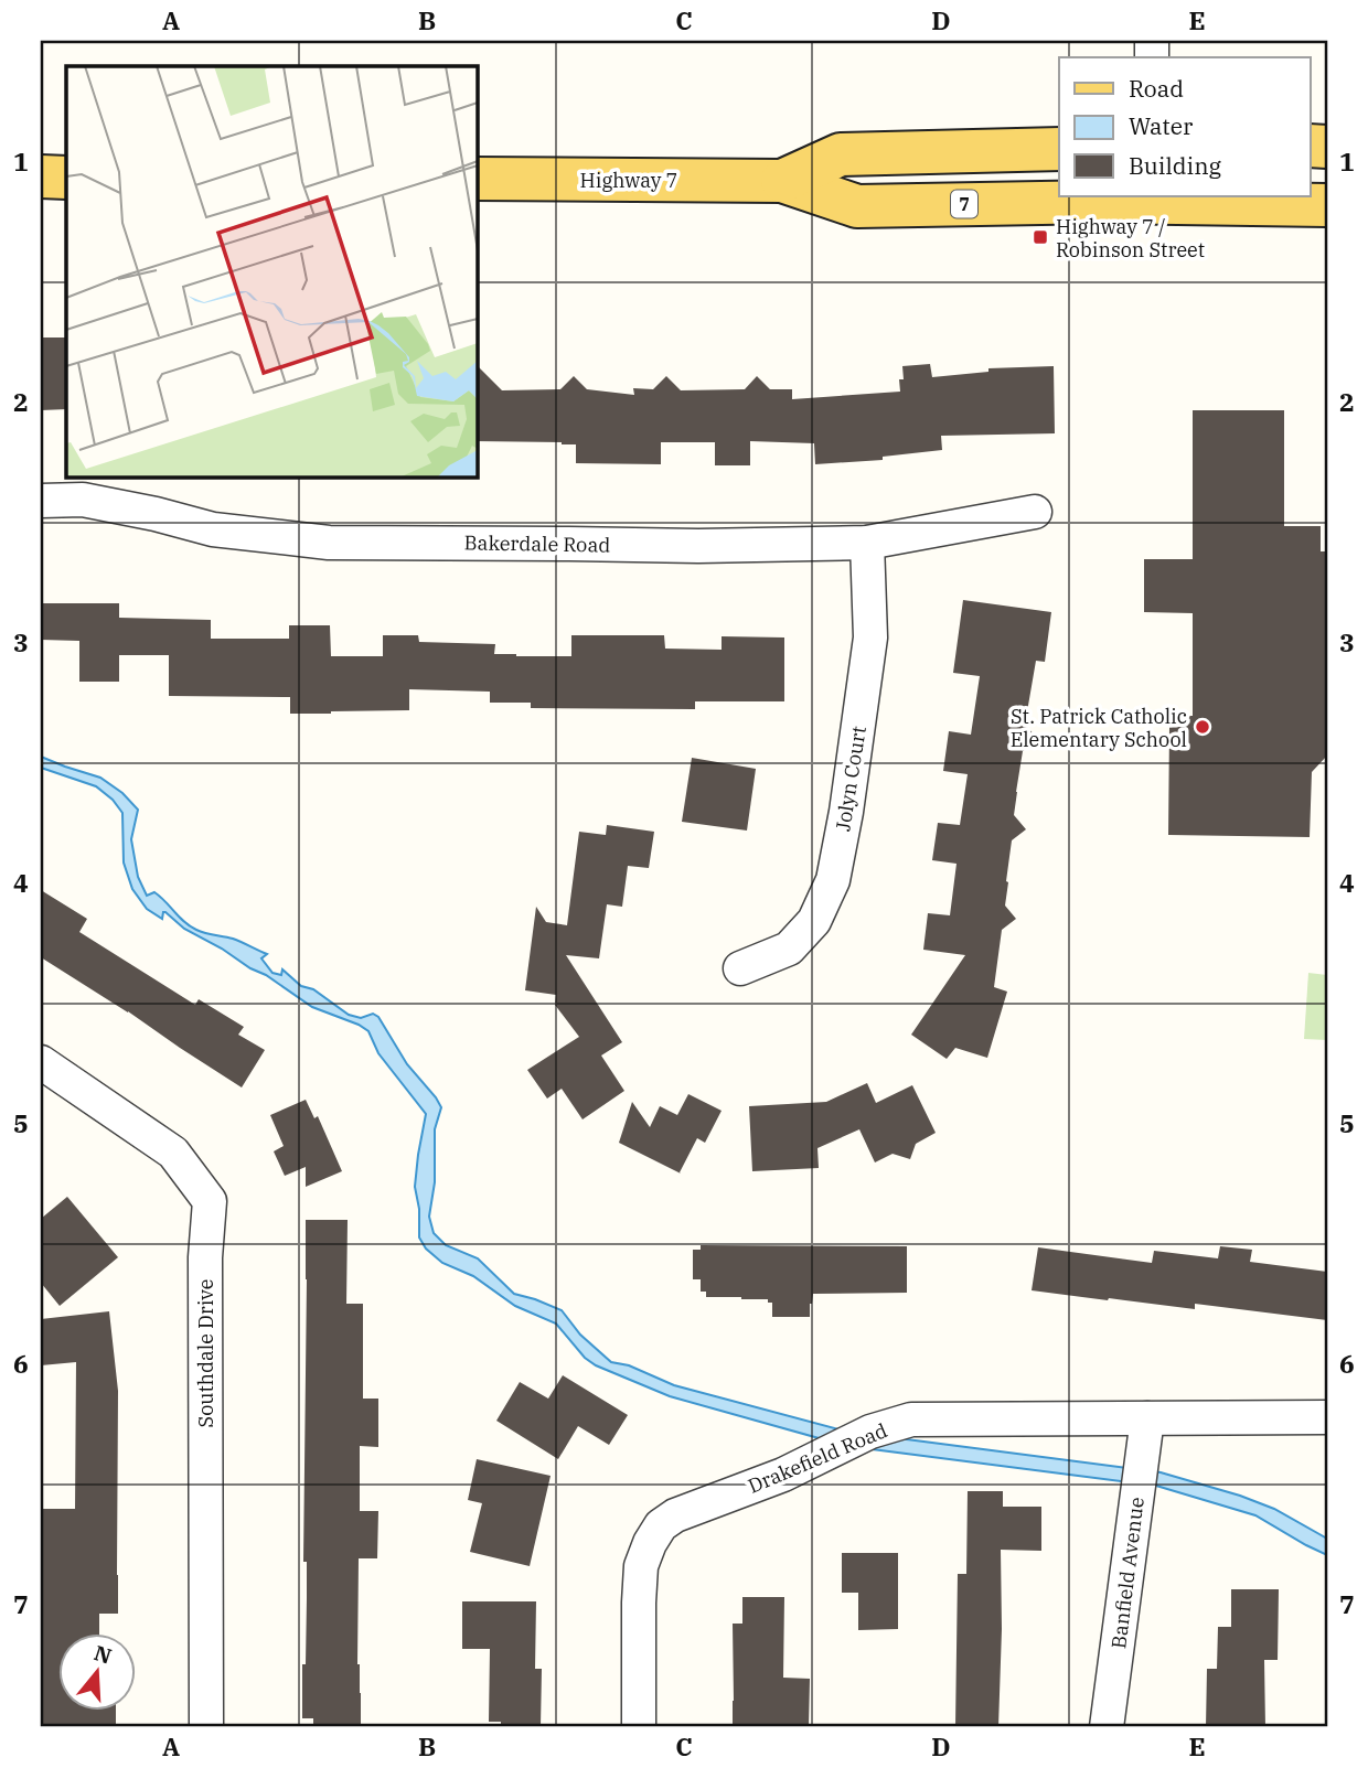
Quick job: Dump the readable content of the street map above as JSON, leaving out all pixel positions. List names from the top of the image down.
{
  "streets": {
    "main road": ["Highway 7", "7"],
    "street": [
      "Bakerdale Road",
      "Jolyn Court",
      "Southdale Drive",
      "Drakefield Road",
      "Banfield Avenue"
    ]
  },
  "crossings": [
    ["Bakerdale Road", "Jolyn Court"],
    ["Drakefield Road", "Banfield Avenue"]
  ],
  "places": {
    "transit": ["Highway 7 / Robinson Street"],
    "other": ["St. Patrick Catholic Elementary School"]
  },
  "legend": ["Road", "Water", "Building"],
  "north": "top",
  "grid": {
    "columns": [
      "A",
      "B",
      "C",
      "D",
      "E"
    ],
    "rows": [
      "1",
      "2",
      "3",
      "4",
      "5",
      "6",
      "7"
    ]
  }
}
